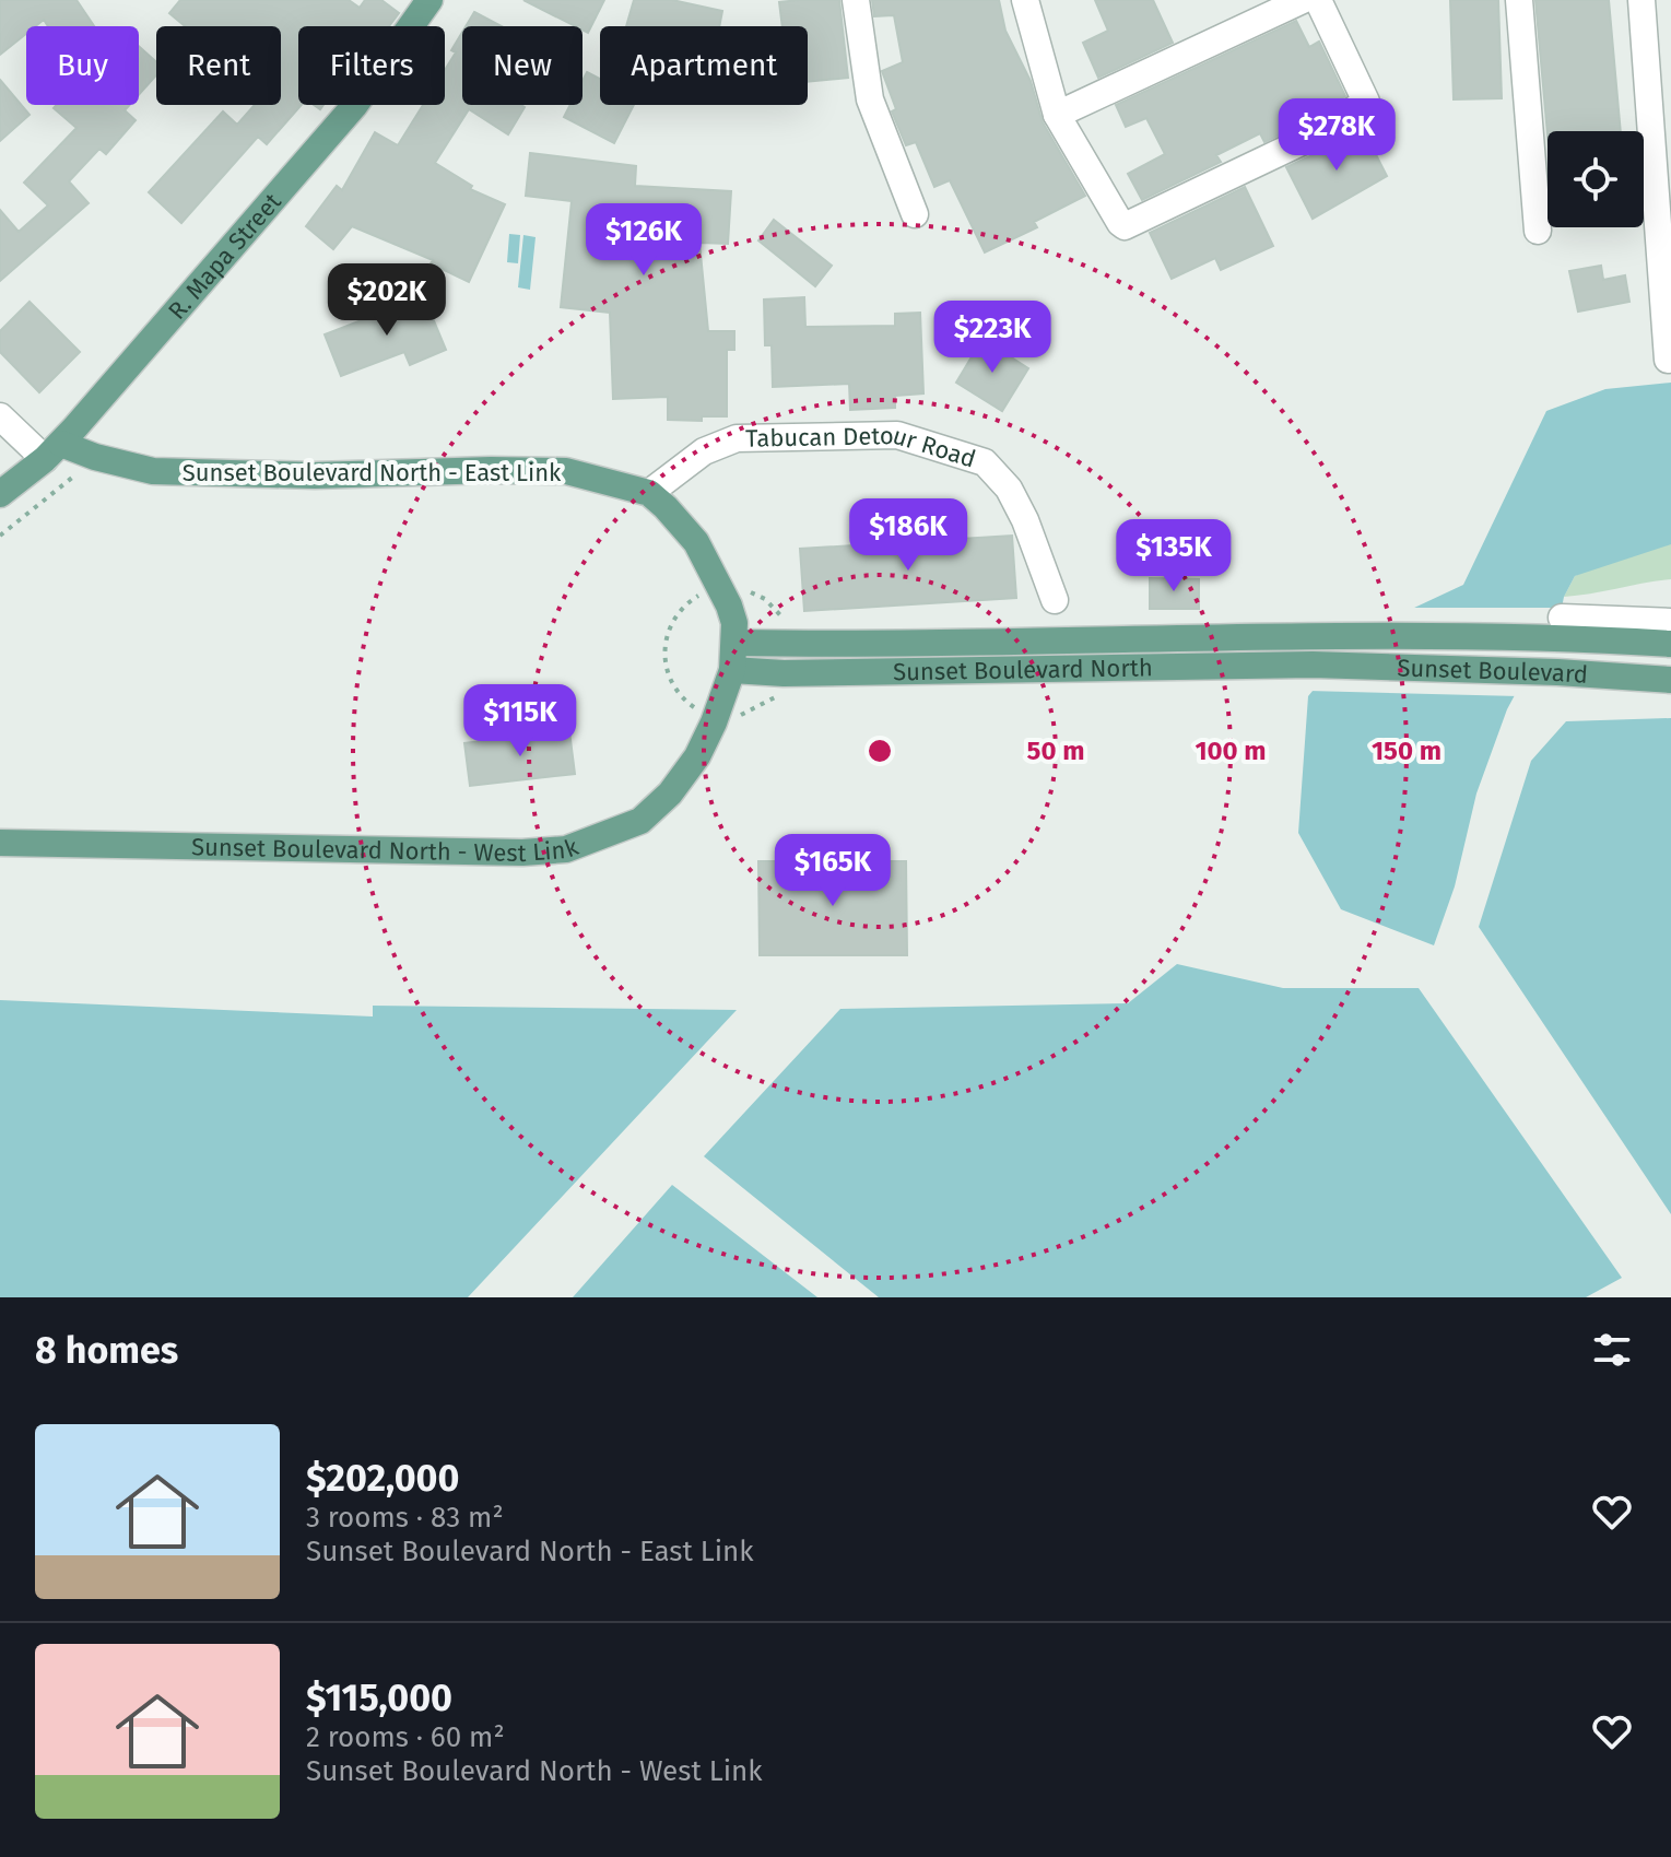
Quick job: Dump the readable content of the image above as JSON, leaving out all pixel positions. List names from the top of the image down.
{
  "streets": {
    "main road": [
      "R. Mapa Street",
      "Sunset Boulevard North - East Link",
      "Sunset Boulevard North",
      "Sunset Boulevard",
      "Sunset Boulevard North - West Link"
    ],
    "street": ["Tabucan Detour Road"]
  },
  "crossings": [
    ["R. Mapa Street", "Sunset Boulevard North - East Link"],
    ["Tabucan Detour Road", "Sunset Boulevard North - East Link"],
    ["Sunset Boulevard North", "Sunset Boulevard"]
  ],
  "page": {
    "chip": [
      "Buy",
      "Rent",
      "Filters",
      "New",
      "Apartment"
    ],
    "price": [
      "$278K",
      "$126K",
      "$202K",
      "$223K",
      "$186K",
      "$135K",
      "$115K",
      "$165K"
    ],
    "heading": "8 homes",
    "list": [
      {
        "name": "$202,000",
        "note": "3 rooms · 83 m² · Sunset Boulevard North - East Link"
      },
      {
        "name": "$115,000",
        "note": "2 rooms · 60 m² · Sunset Boulevard North - West Link"
      }
    ]
  },
  "rings": ["50 m", "100 m", "150 m"]
}
